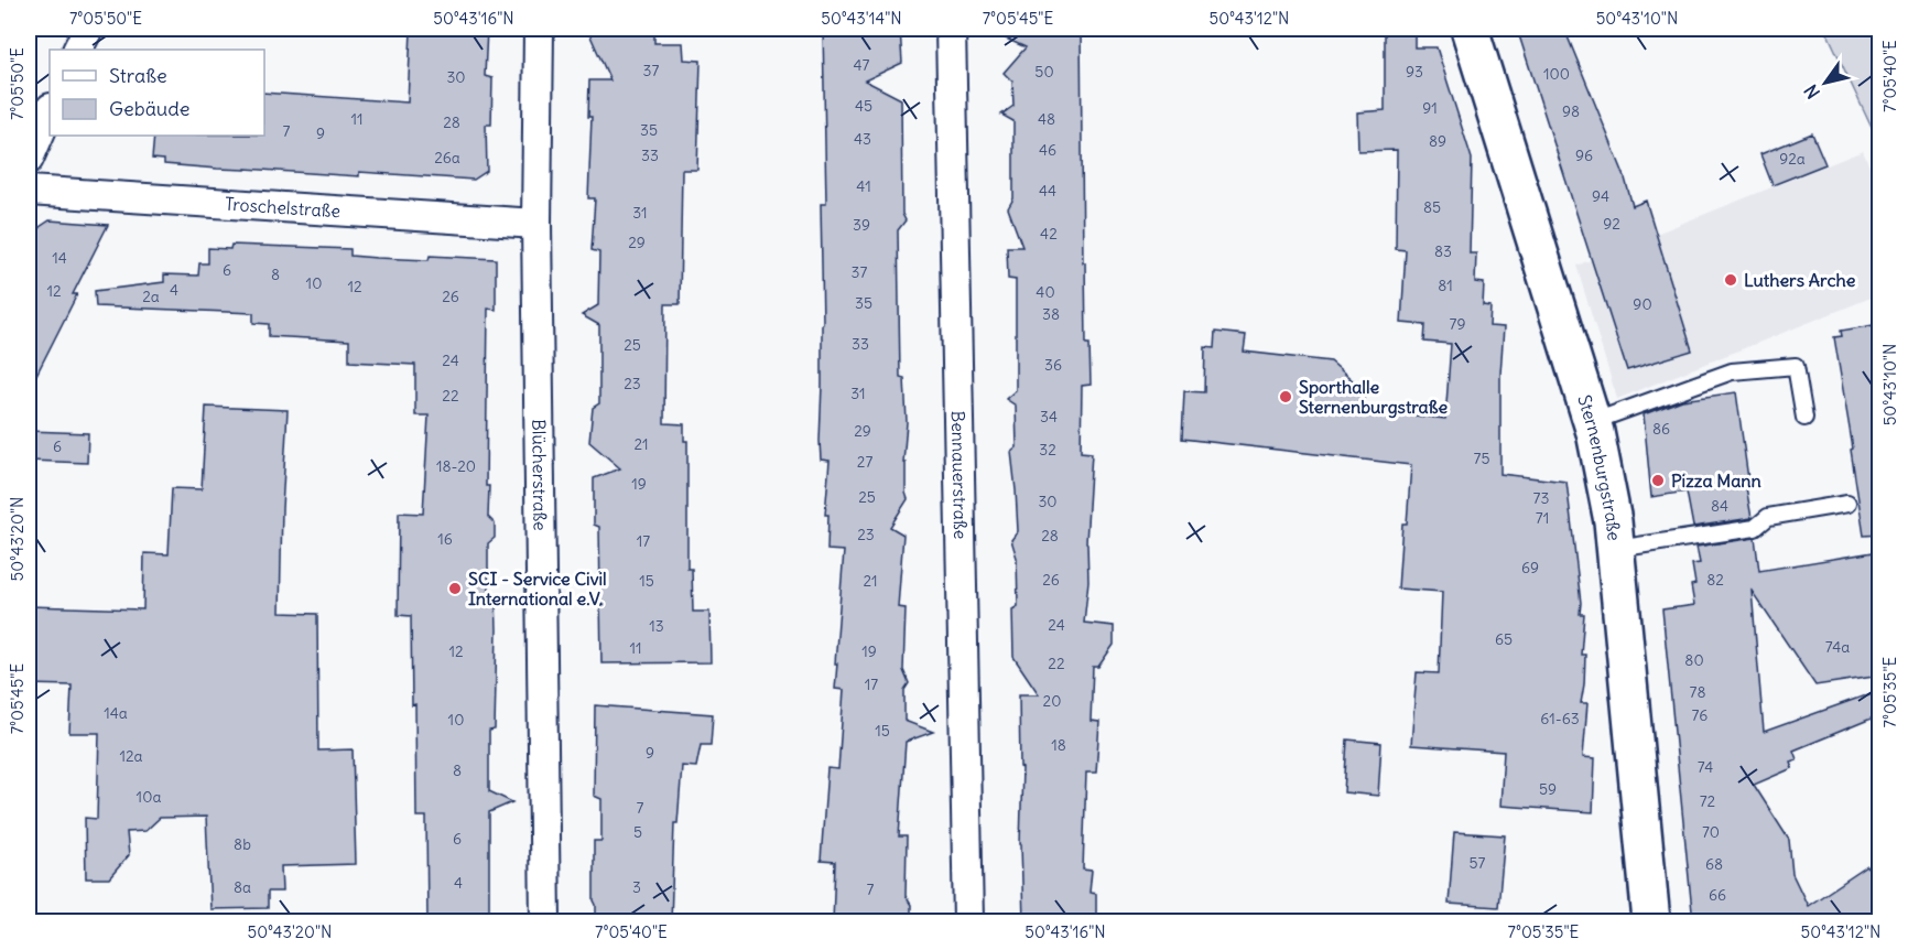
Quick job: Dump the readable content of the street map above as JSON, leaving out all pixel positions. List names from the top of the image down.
{
  "streets": {
    "street": [
      "Troschelstraße",
      "Sternenburgstraße",
      "Blücherstraße",
      "Bennauerstraße"
    ]
  },
  "crossings": [
    ["Troschelstraße", "Blücherstraße"]
  ],
  "places": [
    "Luthers Arche",
    "Sporthalle Sternenburgstraße",
    "Pizza Mann",
    "SCI - Service Civil International e.V."
  ],
  "house_numbers": [
    "47",
    "37",
    "50",
    "93",
    "100",
    "30",
    "45",
    "91",
    "98",
    "11",
    "48",
    "28",
    "35",
    "7",
    "9",
    "43",
    "89",
    "46",
    "33",
    "96",
    "26a",
    "92a",
    "41",
    "44",
    "94",
    "85",
    "31",
    "92",
    "39",
    "42",
    "29",
    "83",
    "14",
    "6",
    "37",
    "8",
    "10",
    "81",
    "12",
    "4",
    "12",
    "40",
    "2a",
    "26",
    "35",
    "90",
    "38",
    "79",
    "33",
    "25",
    "24",
    "36",
    "23",
    "31",
    "22",
    "34",
    "86",
    "29",
    "21",
    "6",
    "32",
    "75",
    "27",
    "18-20",
    "19",
    "25",
    "73",
    "30",
    "84",
    "71",
    "23",
    "28",
    "16",
    "17",
    "69",
    "26",
    "82",
    "15",
    "21",
    "24",
    "13",
    "65",
    "74a",
    "11",
    "12",
    "19",
    "80",
    "22",
    "17",
    "78",
    "20",
    "14a",
    "76",
    "61-63",
    "10",
    "15",
    "18",
    "9",
    "12a",
    "74",
    "8",
    "59",
    "10a",
    "72",
    "7",
    "5",
    "70",
    "6",
    "8b",
    "57",
    "68",
    "4",
    "8a",
    "3",
    "7",
    "66"
  ],
  "legend": ["Straße", "Gebäude"],
  "north": "bottom left",
  "coordinates": [
    "7°05'50\"E",
    "50°43'16\"N",
    "50°43'14\"N",
    "7°05'45\"E",
    "50°43'12\"N",
    "50°43'10\"N",
    "7°05'40\"E",
    "50°43'20\"N",
    "7°05'35\"E"
  ]
}
